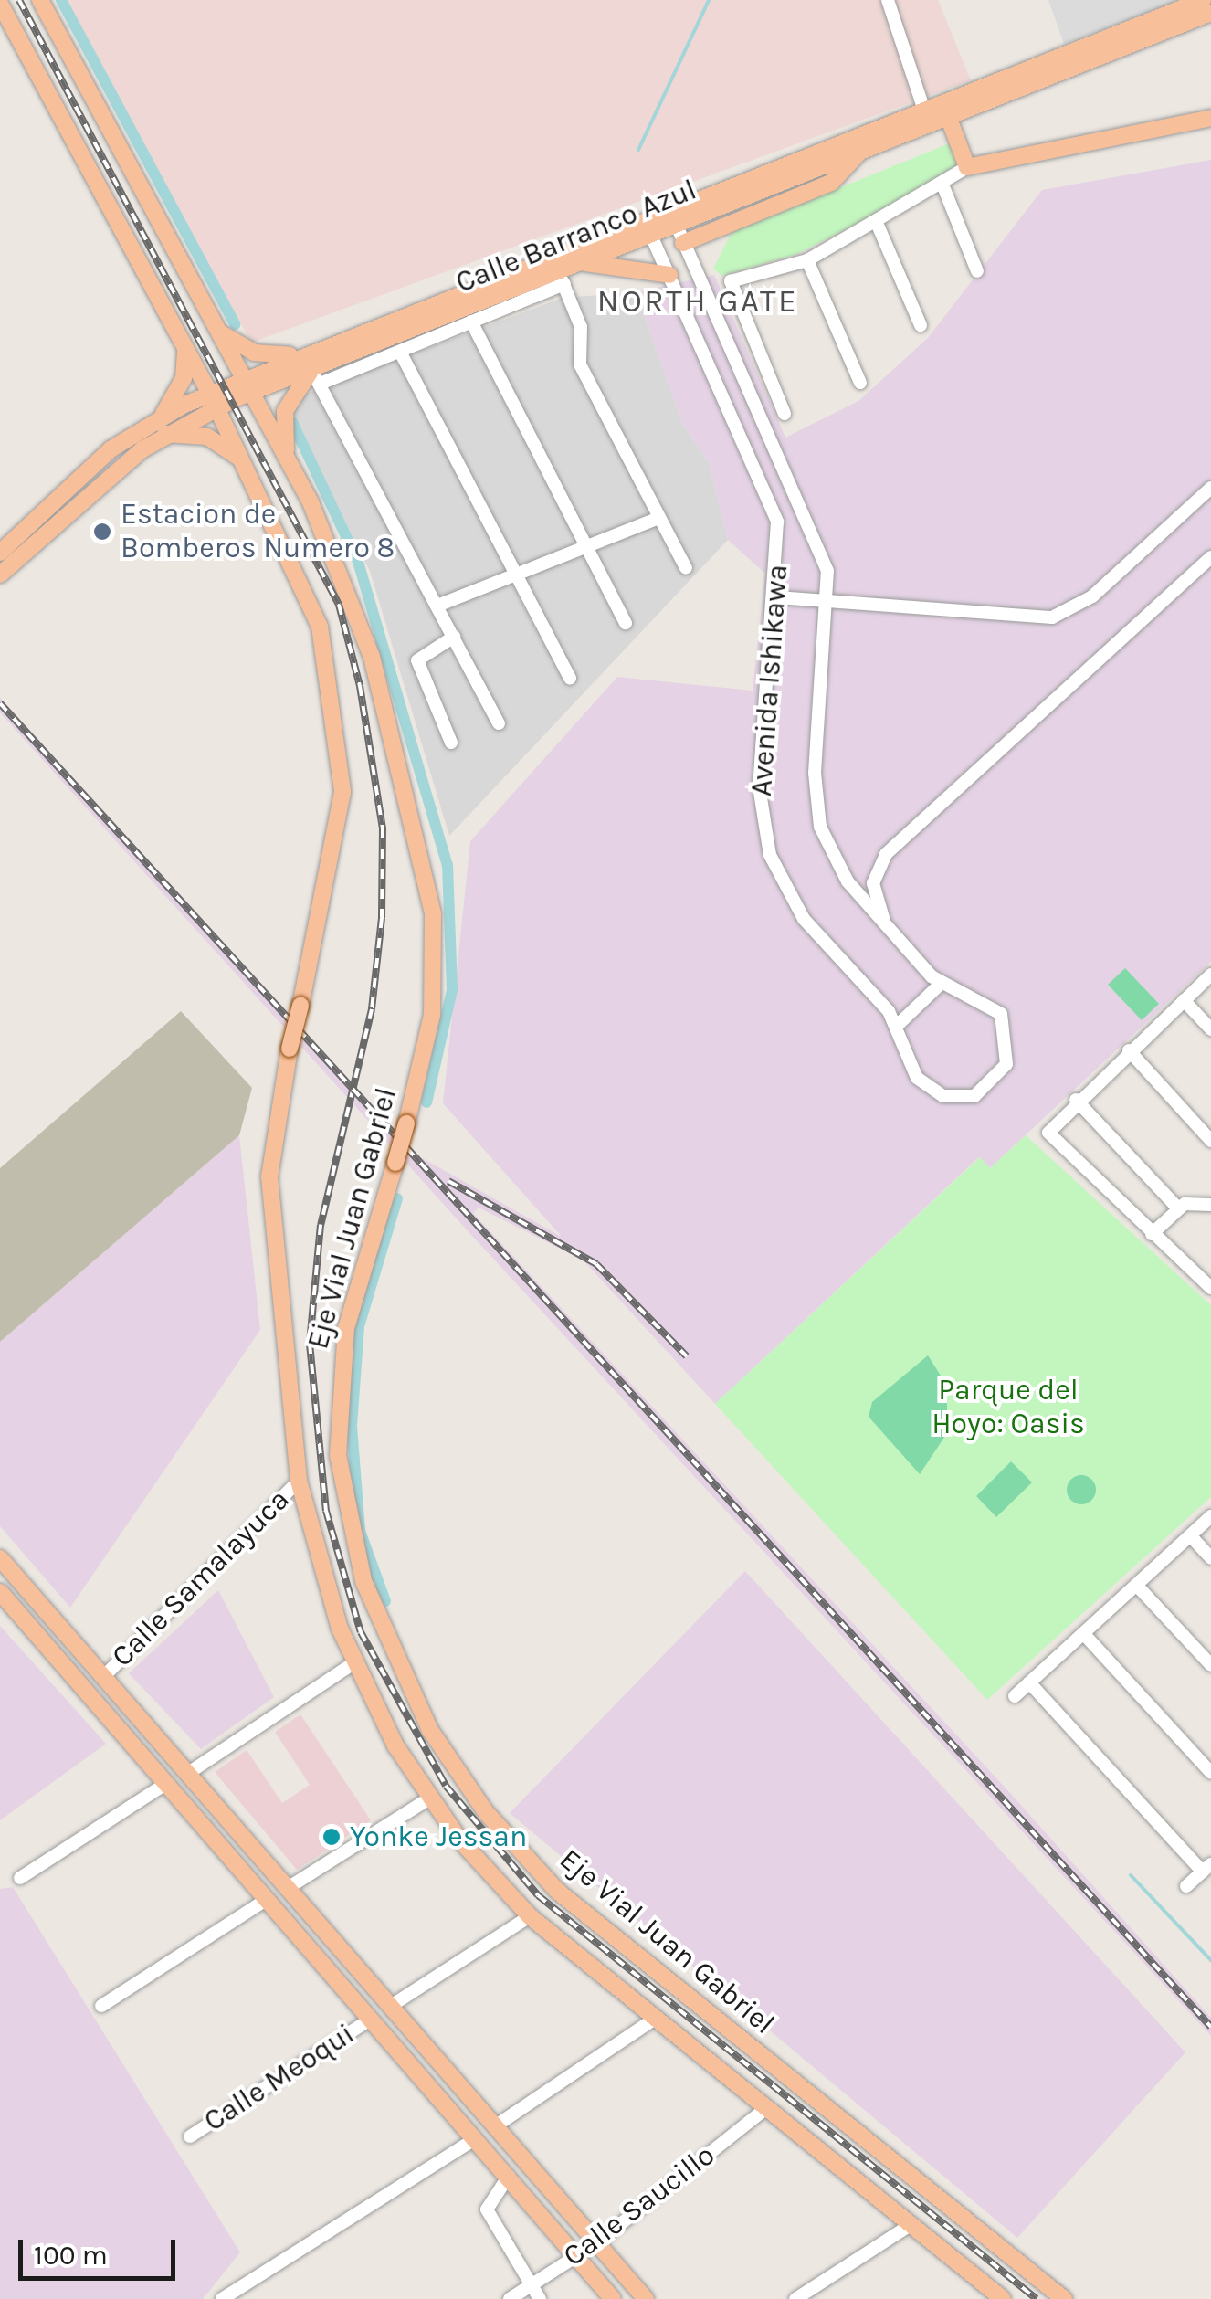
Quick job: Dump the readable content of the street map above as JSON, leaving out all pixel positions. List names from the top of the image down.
{
  "streets": {
    "main road": ["Calle Barranco Azul", "Eje Vial Juan Gabriel"],
    "street": [
      "Avenida Ishikawa",
      "Calle Samalayuca",
      "Calle Meoqui",
      "Calle Saucillo"
    ]
  },
  "crossings": [
    ["Calle Barranco Azul", "Avenida Ishikawa"],
    ["Calle Barranco Azul", "Eje Vial Juan Gabriel"],
    ["Eje Vial Juan Gabriel", "Calle Samalayuca"],
    ["Eje Vial Juan Gabriel", "Calle Saucillo"]
  ],
  "districts": ["NORTH GATE"],
  "parks": ["Parque del Hoyo: Oasis"],
  "places": ["Estacion de Bomberos Numero 8", "Yonke Jessan"],
  "scale_bar": "100 m"
}
